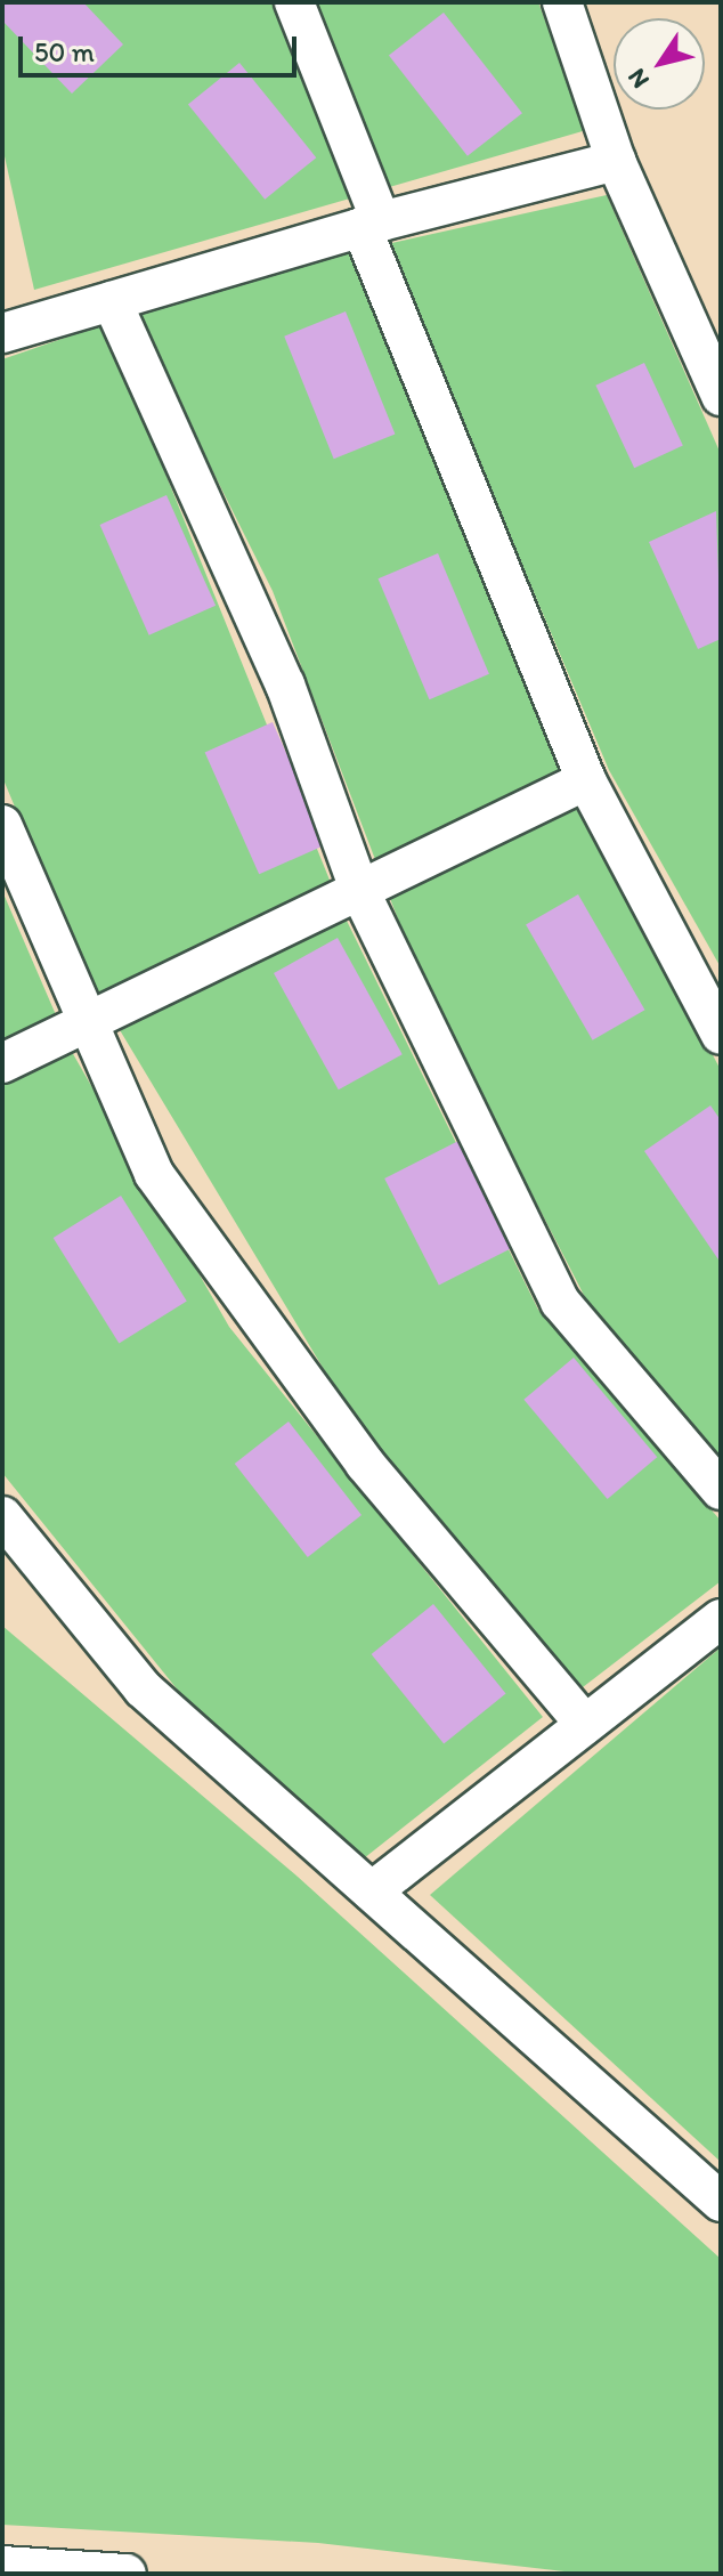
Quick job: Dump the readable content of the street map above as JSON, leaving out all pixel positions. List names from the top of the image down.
{
  "scale_bar": "50 m",
  "north": "bottom left"
}
